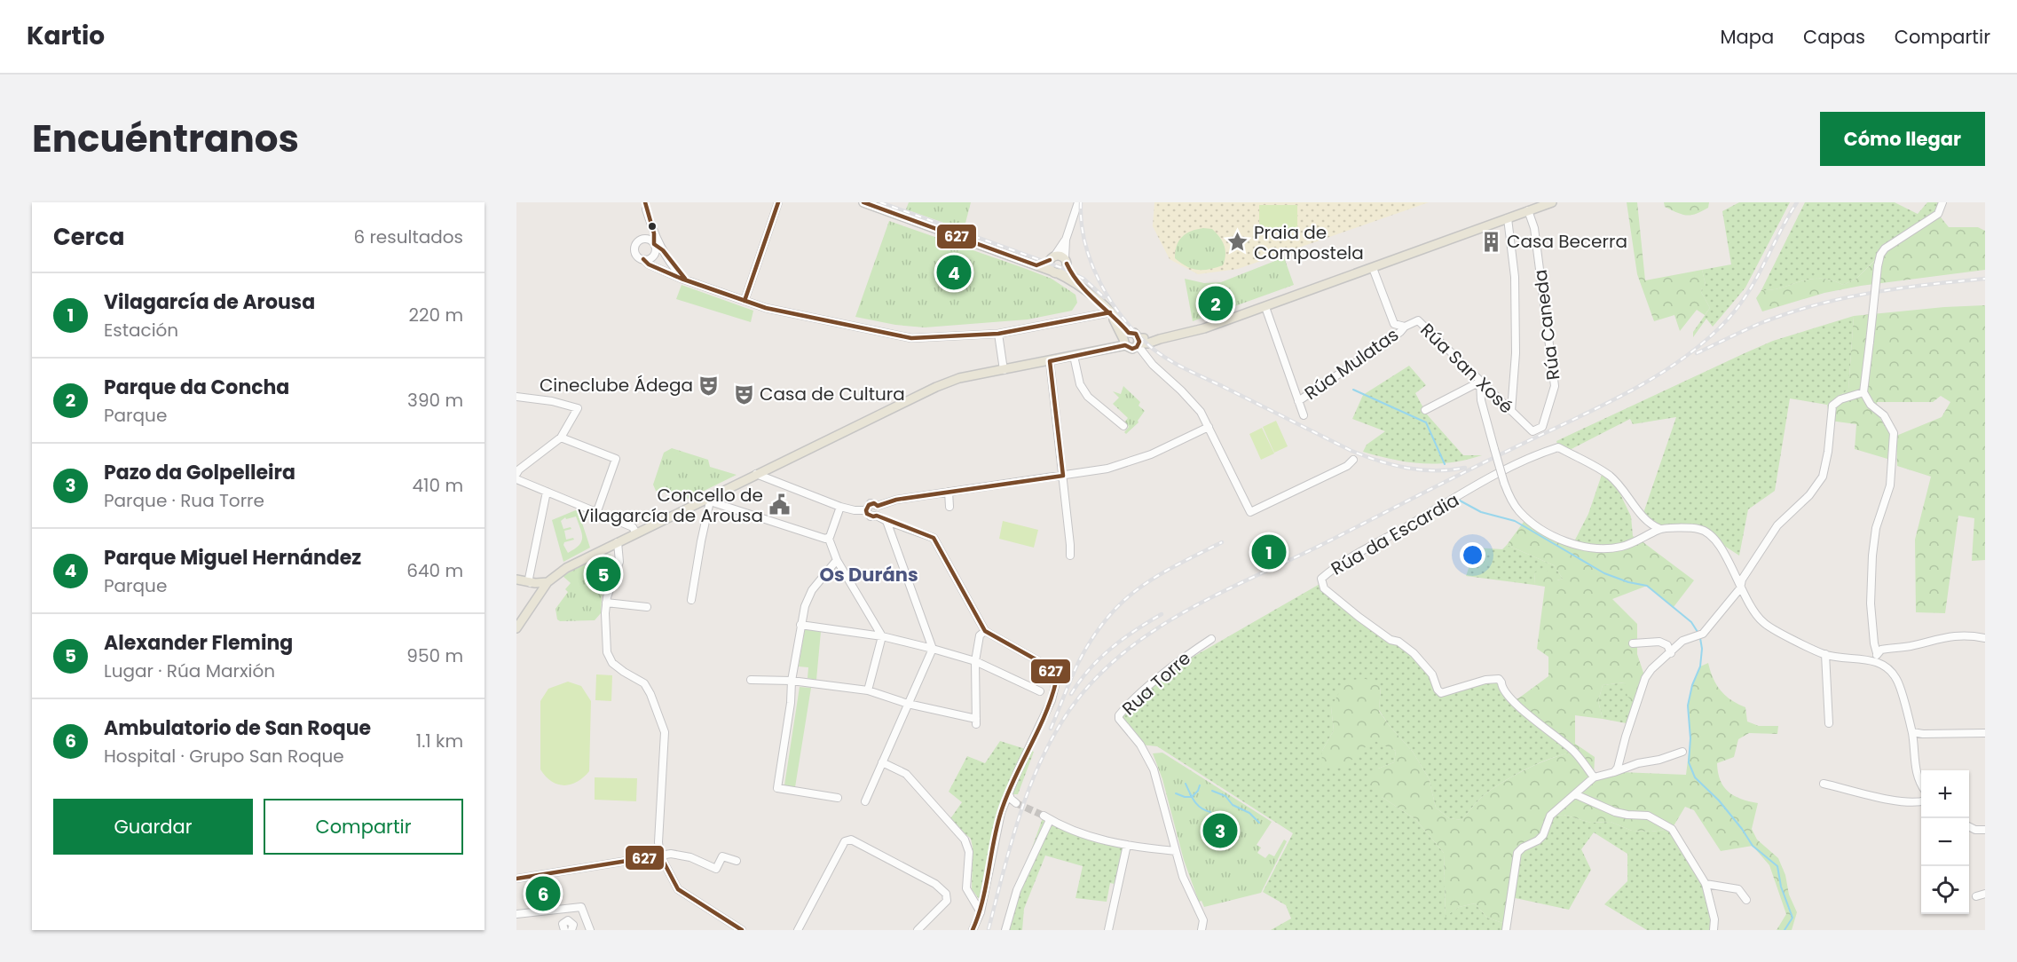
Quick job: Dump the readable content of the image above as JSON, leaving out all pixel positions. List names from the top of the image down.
{
  "streets": {
    "street": [
      "Rúa Caneda",
      "Rúa Mulatas",
      "Rúa San Xosé",
      "Rúa da Escardia",
      "Rua Torre"
    ]
  },
  "crossings": [
    ["Rúa Caneda", "Rúa San Xosé"],
    ["Rúa Mulatas", "Rúa San Xosé"]
  ],
  "districts": ["Os Duráns"],
  "places": {
    "building": ["Casa Becerra"],
    "place": ["Praia de Compostela"],
    "theatre": ["Cineclube Ádega", "Casa de Cultura"],
    "public building": ["Concello de Vilagarcía de Arousa"]
  },
  "lines": ["transit line 627"],
  "page": {
    "header": "Kartio",
    "nav": ["Mapa", "Capas", "Compartir"],
    "title": "Encuéntranos",
    "buttons": [
      "Cómo llegar",
      ["Guardar", "Compartir"]
    ],
    "heading": ["Cerca", "6 resultados"],
    "pins": [
      "4",
      "2",
      "1",
      "5",
      "3",
      "6"
    ],
    "list": [
      {
        "mark": "1",
        "name": "Vilagarcía de Arousa",
        "note": "Estación",
        "value": "220 m"
      },
      {
        "mark": "2",
        "name": "Parque da Concha",
        "note": "Parque",
        "value": "390 m"
      },
      {
        "mark": "3",
        "name": "Pazo da Golpelleira",
        "note": "Parque · Rua Torre",
        "value": "410 m"
      },
      {
        "mark": "4",
        "name": "Parque Miguel Hernández",
        "note": "Parque",
        "value": "640 m"
      },
      {
        "mark": "5",
        "name": "Alexander Fleming",
        "note": "Lugar · Rúa Marxión",
        "value": "950 m"
      },
      {
        "mark": "6",
        "name": "Ambulatorio de San Roque",
        "note": "Hospital · Grupo San Roque",
        "value": "1.1 km"
      }
    ],
    "map_buttons": ["+", "−"]
  }
}
